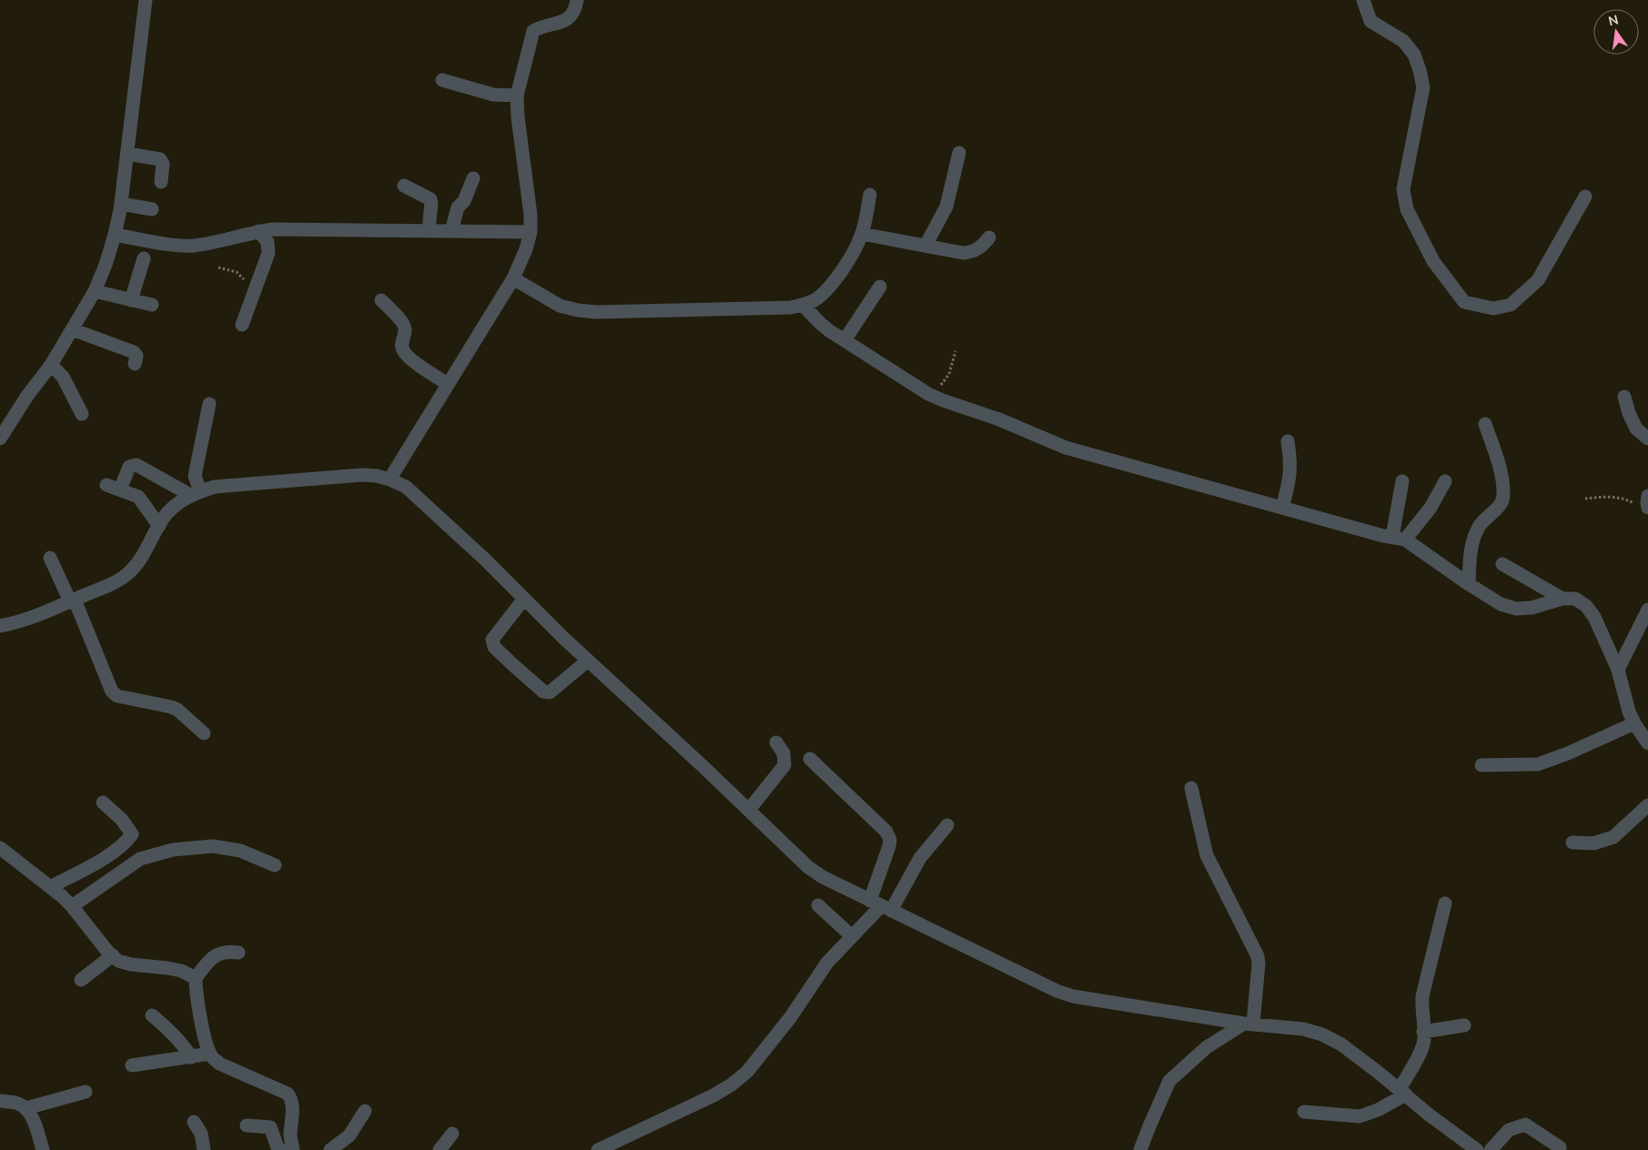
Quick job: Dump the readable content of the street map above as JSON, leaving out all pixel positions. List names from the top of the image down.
{
  "north": "top"
}
